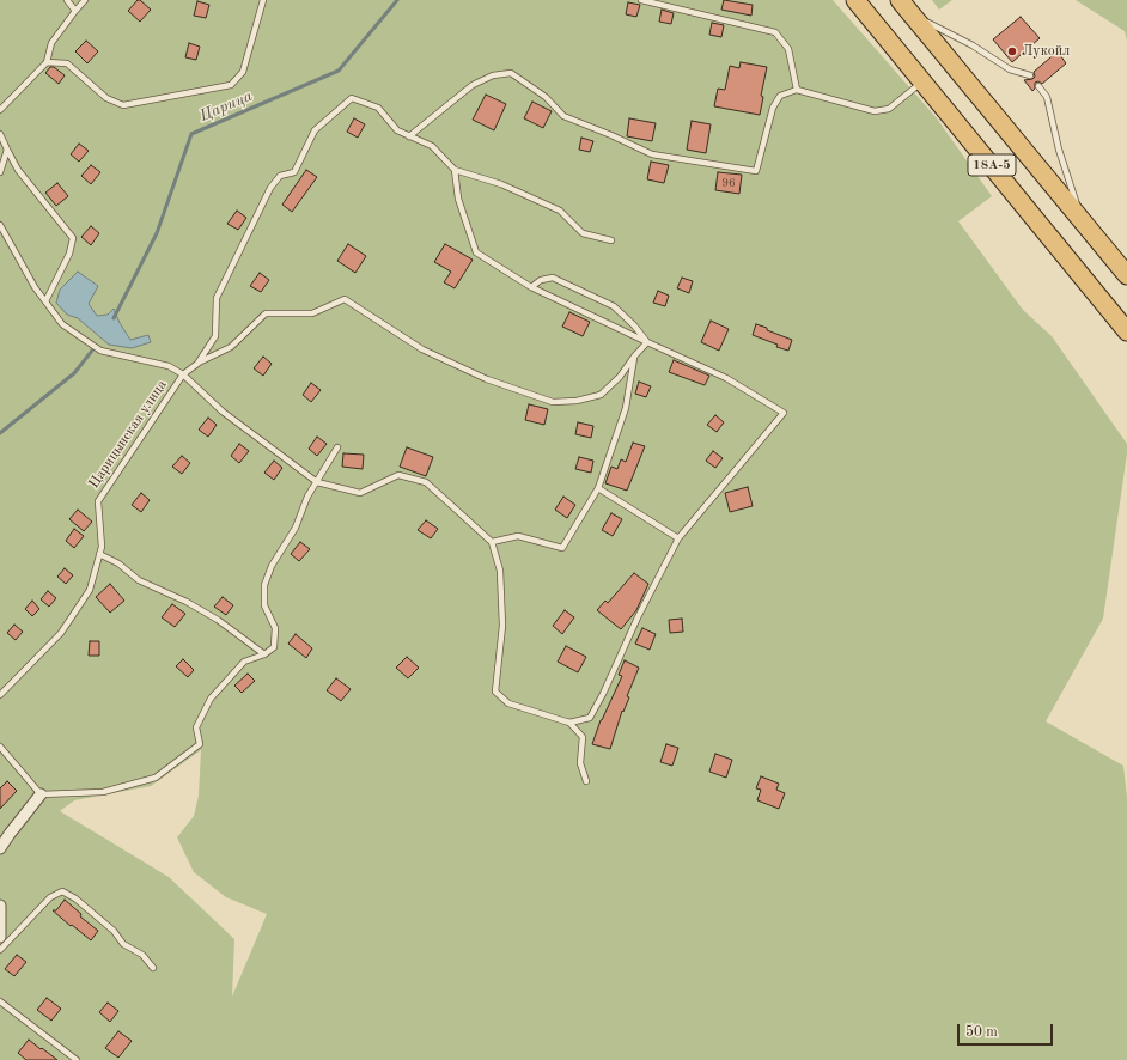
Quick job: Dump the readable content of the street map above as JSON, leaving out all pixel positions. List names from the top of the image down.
{
  "streets": {
    "highway": ["18А-5"],
    "lane": ["Царицынская улица"]
  },
  "water": ["Царица"],
  "places": ["Лукойл"],
  "house_numbers": ["96"],
  "scale_bar": "50 m"
}
